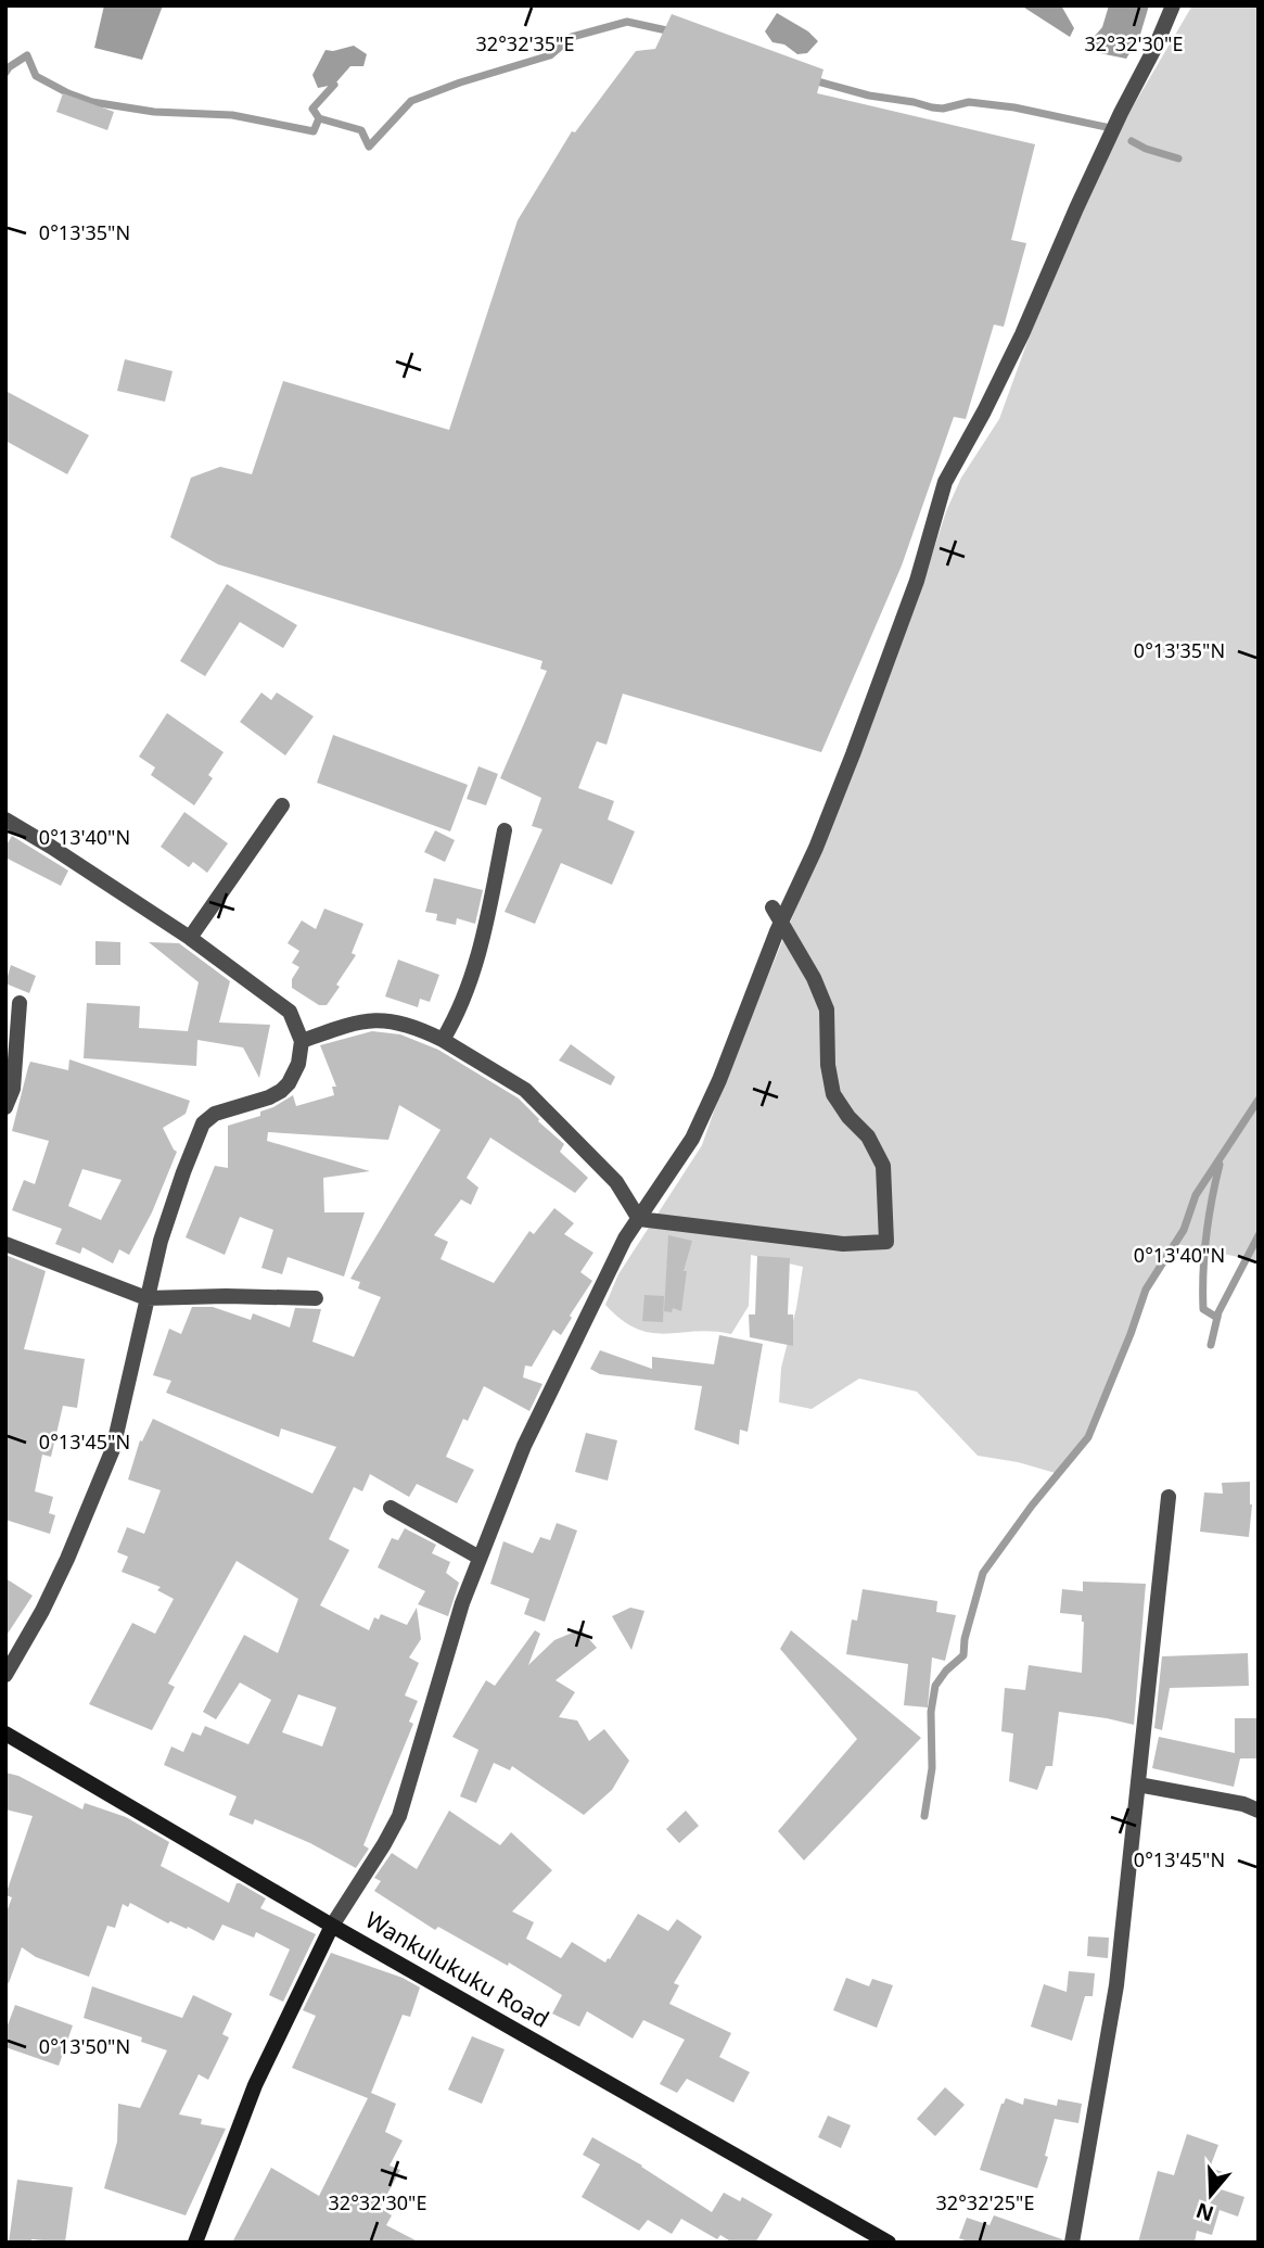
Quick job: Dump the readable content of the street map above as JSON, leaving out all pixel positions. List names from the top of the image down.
{
  "streets": {
    "main road": ["Wankulukuku Road"]
  },
  "north": "bottom",
  "coordinates": [
    "32°32'35\"E",
    "32°32'30\"E",
    "0°13'35\"N",
    "0°13'40\"N",
    "0°13'45\"N",
    "0°13'50\"N",
    "32°32'25\"E"
  ]
}
